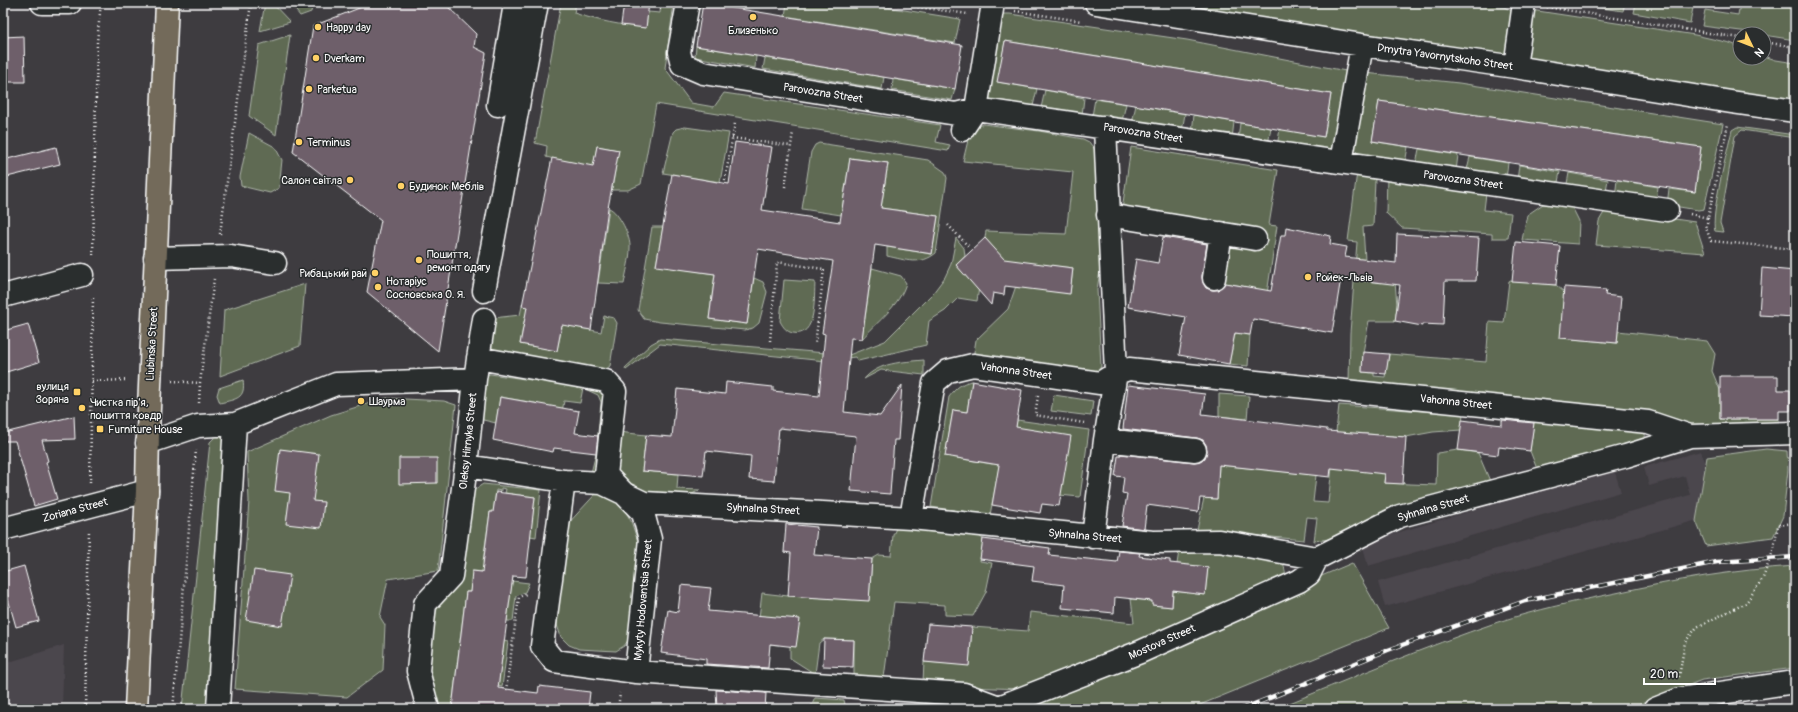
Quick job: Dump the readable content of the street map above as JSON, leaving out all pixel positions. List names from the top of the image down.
{
  "streets": {
    "main road": ["Liubinska Street"],
    "street": [
      "Dmytra Yavornytskoho Street",
      "Parovozna Street",
      "Vahonna Street",
      "Oleksy Hirnyka Street",
      "Syhnalna Street",
      "Zoriana Street",
      "Mykyty Hodovantsia Street",
      "Mostova Street"
    ]
  },
  "crossings": [
    ["Liubinska Street", "Oleksy Hirnyka Street"],
    ["Liubinska Street", "Zoriana Street"],
    ["Vahonna Street", "Syhnalna Street"],
    ["Oleksy Hirnyka Street", "Syhnalna Street"],
    ["Oleksy Hirnyka Street", "Mykyty Hodovantsia Street"],
    ["Syhnalna Street", "Mykyty Hodovantsia Street"],
    ["Syhnalna Street", "Mostova Street"],
    ["Mykyty Hodovantsia Street", "Mostova Street"]
  ],
  "places": {
    "other": [
      "Близенько",
      "Happy day",
      "Dverkam",
      "Parketua",
      "Terminus",
      "Салон світла",
      "Будинок Меблів",
      "Пошиття, ремонт одягу",
      "Рибацький рай",
      "Ройек-Львів",
      "Нотаріус Сосновська О. Я.",
      "Шаурма",
      "Чистка пір'я, пошиття ковдр"
    ],
    "transit": ["вулиця Зоряна", "Furniture House"]
  },
  "scale_bar": "20 m",
  "north": "bottom right"
}
